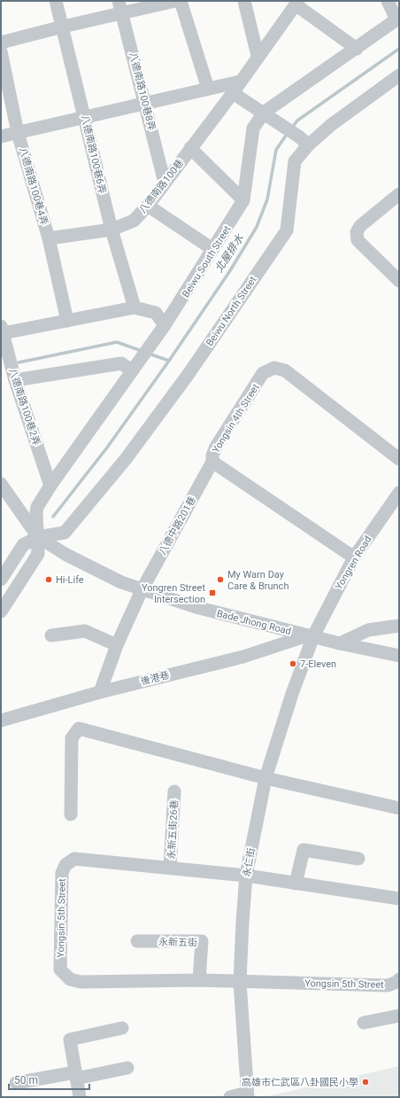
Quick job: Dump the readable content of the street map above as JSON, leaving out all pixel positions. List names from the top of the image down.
{
  "streets": {
    "street": [
      "八德南路100巷8弄",
      "八德南路100巷6弄",
      "八德南路100巷4弄",
      "八德南路100巷",
      "Beiwu South Street",
      "Beiwu North Street",
      "八德南路100巷2弄",
      "Yongsin 4th Street",
      "八德中路201巷",
      "Yongren Road",
      "Bade Jhong Road",
      "後港巷",
      "永新五街26巷",
      "永仁街",
      "Yongsin 5th Street",
      "永新五街"
    ]
  },
  "crossings": [
    ["八德南路100巷8弄", "八德南路100巷"],
    ["八德南路100巷6弄", "八德南路100巷"],
    ["八德南路100巷4弄", "八德南路100巷"],
    ["Beiwu South Street", "Beiwu North Street"],
    ["Beiwu South Street", "八德南路100巷2弄"],
    ["Beiwu South Street", "Bade Jhong Road"],
    ["Beiwu North Street", "Bade Jhong Road"],
    ["Yongsin 4th Street", "八德中路201巷"],
    ["Yongsin 4th Street", "Yongren Road"],
    ["八德中路201巷", "Bade Jhong Road"],
    ["八德中路201巷", "後港巷"],
    ["Yongren Road", "Bade Jhong Road"],
    ["Yongren Road", "後港巷"],
    ["Yongren Road", "永仁街"],
    ["Bade Jhong Road", "後港巷"],
    ["Bade Jhong Road", "永仁街"],
    ["後港巷", "永仁街"],
    ["永新五街26巷", "Yongsin 5th Street"],
    ["永仁街", "Yongsin 5th Street"],
    ["Yongsin 5th Street", "永新五街"]
  ],
  "water": ["北屋排水"],
  "places": {
    "other": [
      "Hi-Life",
      "My Warn Day Care & Brunch",
      "7-Eleven",
      "高雄市仁武區八卦國民小學"
    ],
    "transit": ["Yongren Street Intersection"]
  },
  "scale_bar": "50 m"
}
